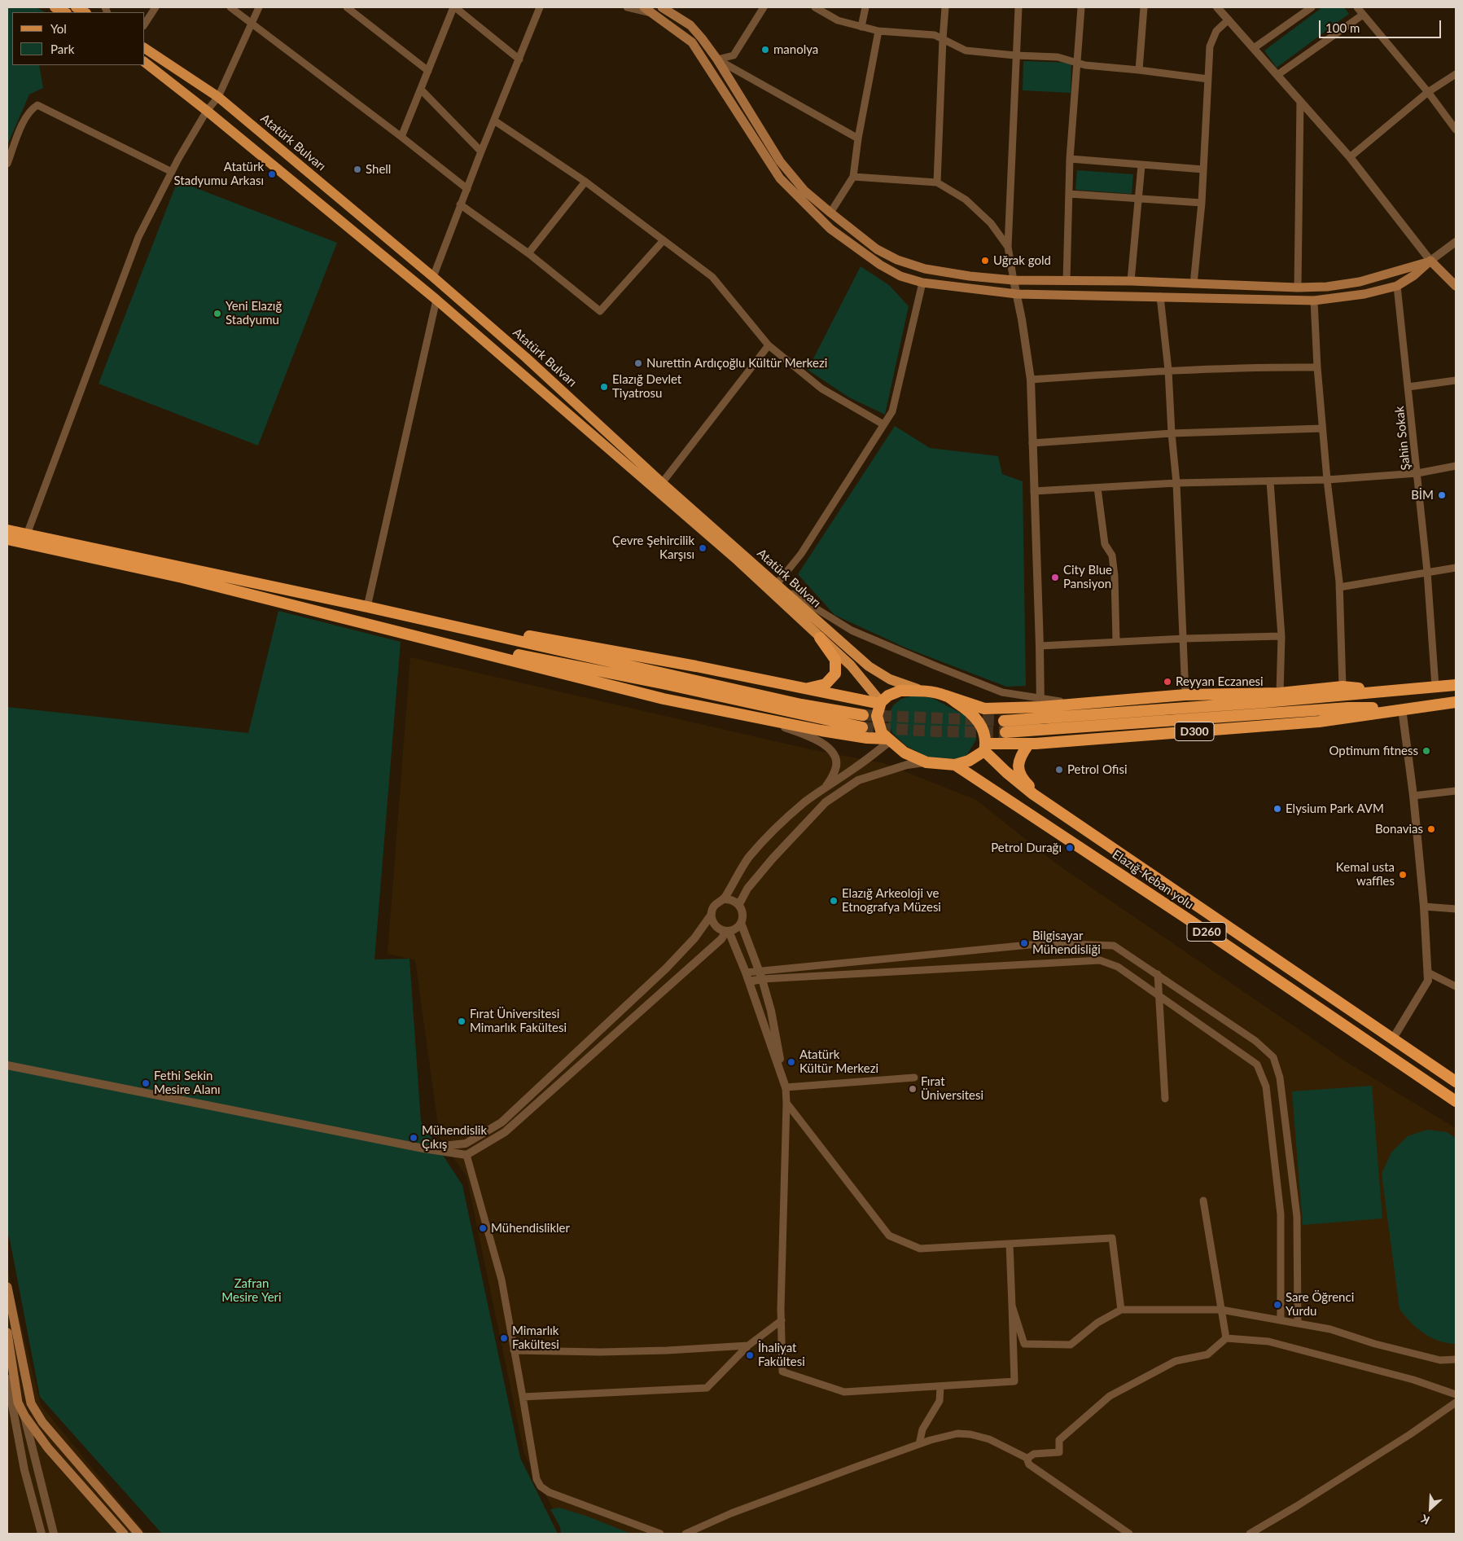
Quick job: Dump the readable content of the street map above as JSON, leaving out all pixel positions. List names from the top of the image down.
{
  "streets": {
    "highway": ["D300", "Elazığ-Keban yolu", "D260"],
    "main road": ["Atatürk Bulvarı"],
    "street": ["Şahin Sokak"]
  },
  "crossings": [
    ["Atatürk Bulvarı", "D300"],
    ["Atatürk Bulvarı", "Elazığ-Keban yolu"],
    ["D300", "Elazığ-Keban yolu"],
    ["D300", "D260"],
    ["Elazığ-Keban yolu", "D260"]
  ],
  "parks": ["Zafran Mesire Yeri"],
  "places": [
    "manolya",
    "Shell",
    "Atatürk Stadyumu Arkası",
    "Uğrak gold",
    "Yeni Elazığ Stadyumu",
    "Nurettin Ardıçoğlu Kültür Merkezi",
    "Elazığ Devlet Tiyatrosu",
    "BİM",
    "Çevre Şehircilik Karşısı",
    "City Blue Pansiyon",
    "Reyyan Eczanesi",
    "Optimum fitness",
    "Petrol Ofisi",
    "Elysium Park AVM",
    "Bonavias",
    "Petrol Durağı",
    "Kemal usta waffles",
    "Elazığ Arkeoloji ve Etnografya Müzesi",
    "Bilgisayar Mühendisliği",
    "Fırat Üniversitesi Mimarlık Fakültesi",
    "Atatürk Kültür Merkezi",
    "Fethi Sekin Mesire Alanı",
    "Fırat Üniversitesi",
    "Mühendislik Çıkış",
    "Mühendislikler",
    "Sare Öğrenci Yurdu",
    "Mimarlık Fakültesi",
    "İhaliyat Fakültesi"
  ],
  "legend": ["Yol", "Park"],
  "scale_bar": "100 m",
  "north": "bottom left"
}
